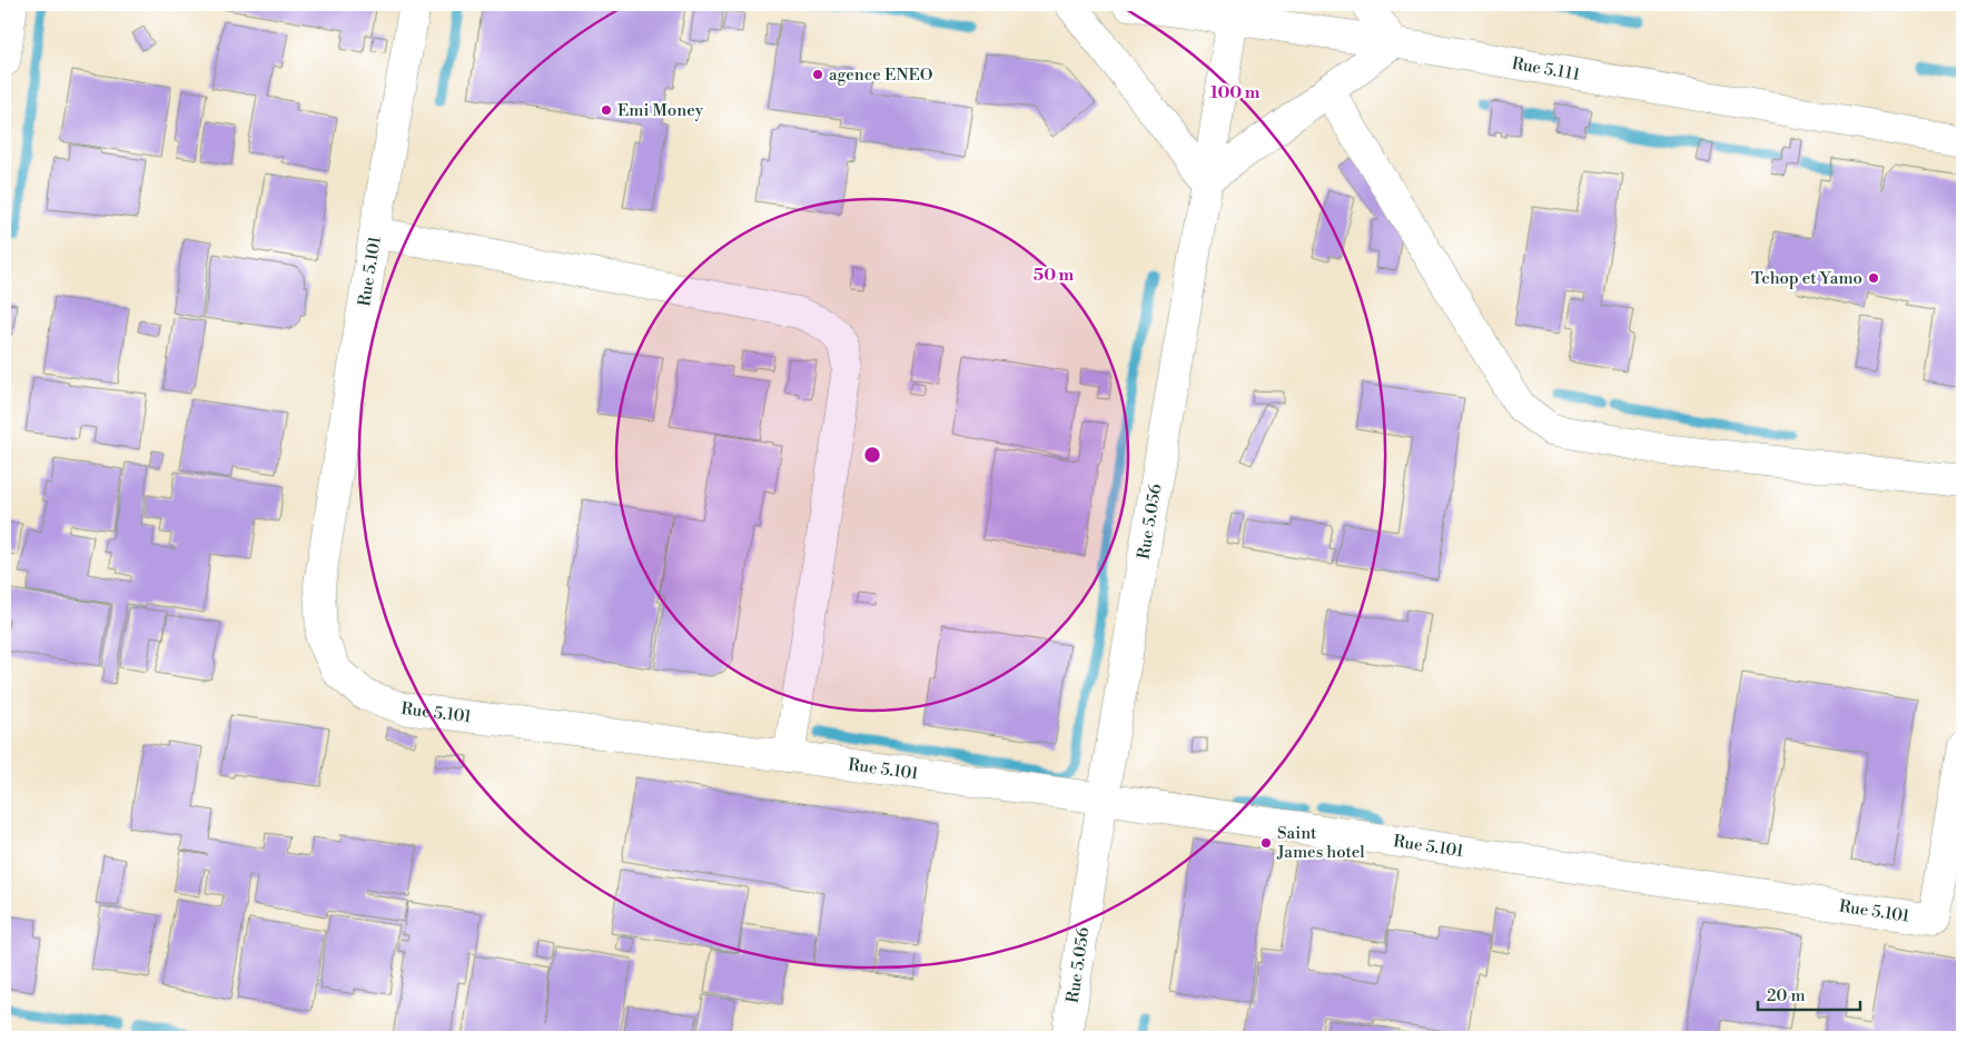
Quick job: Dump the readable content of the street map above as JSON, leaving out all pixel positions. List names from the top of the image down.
{
  "streets": {
    "street": ["Rue 5.111", "Rue 5.101", "Rue 5.056"]
  },
  "crossings": [
    ["Rue 5.111", "Rue 5.056"],
    ["Rue 5.101", "Rue 5.056"]
  ],
  "places": [
    "agence ENEO",
    "Emi Money",
    "Tchop et Yamo",
    "Saint James hotel"
  ],
  "scale_bar": "20 m",
  "rings": ["100 m", "50 m"]
}
